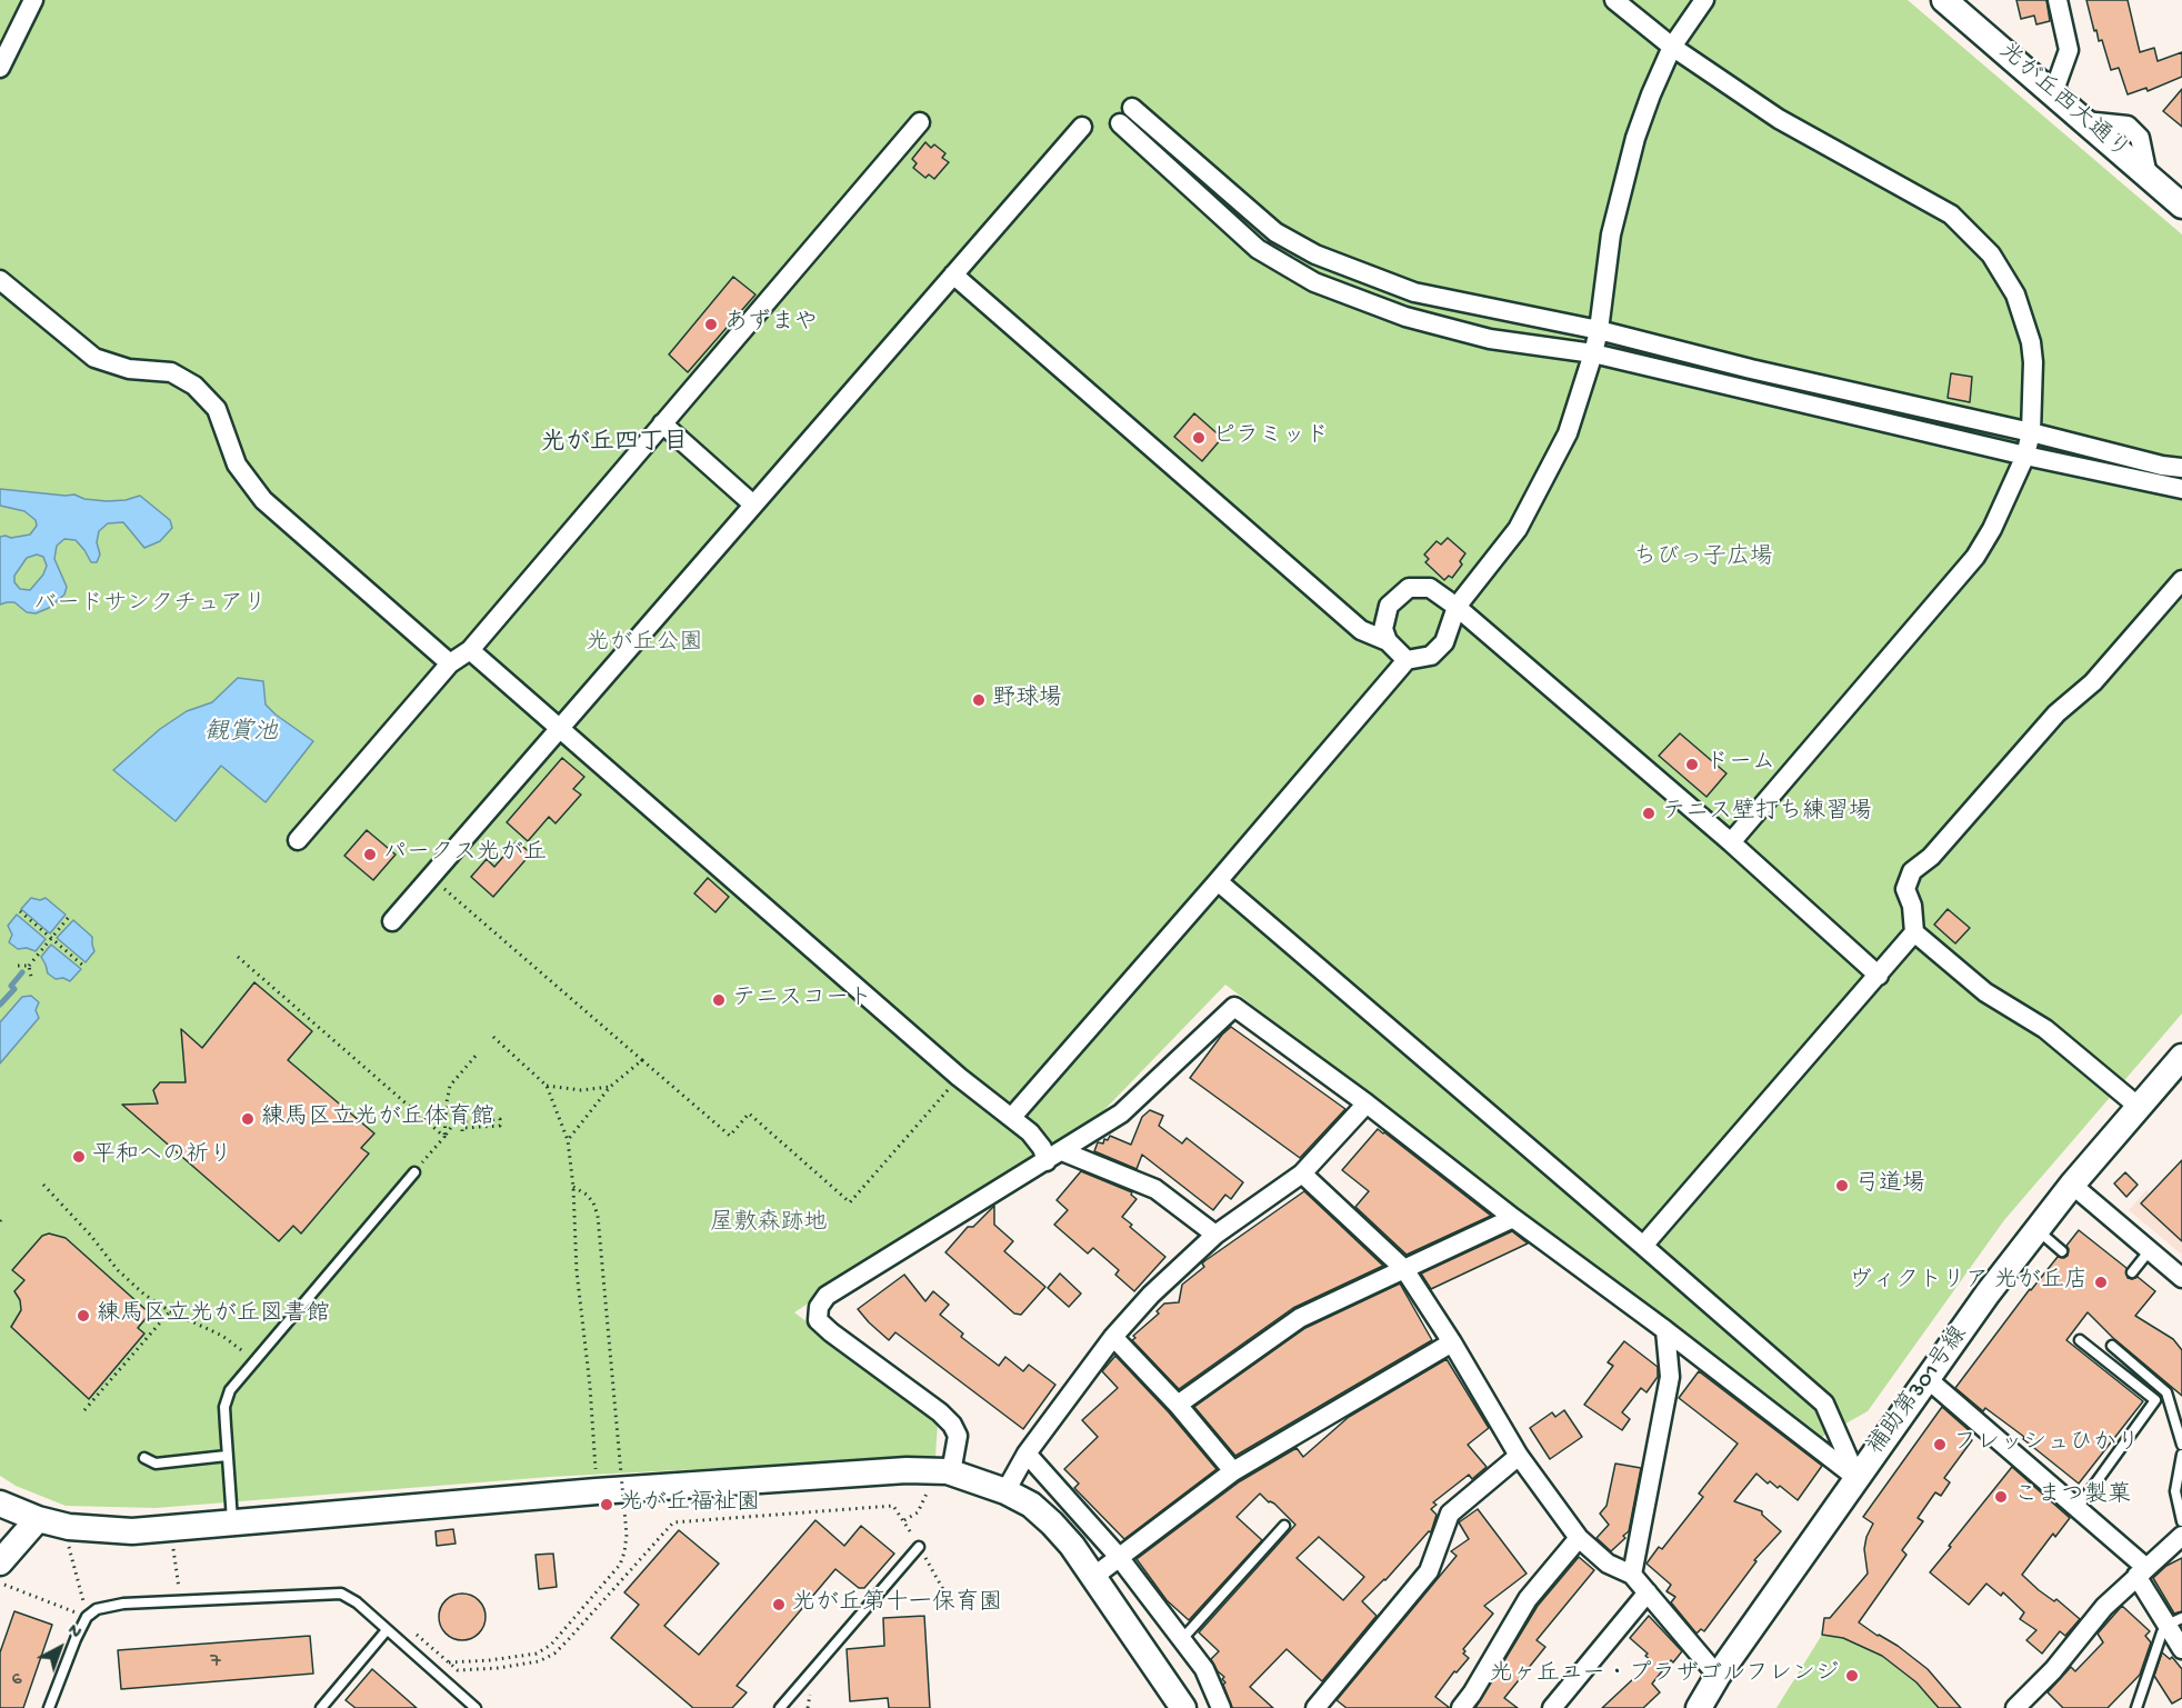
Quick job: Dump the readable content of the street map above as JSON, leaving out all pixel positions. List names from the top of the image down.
{
  "streets": {
    "street": ["光が丘西大通り", "補助第301号線"]
  },
  "districts": ["光が丘四丁目"],
  "water": ["観賞池"],
  "parks": [
    "ちびっ子広場",
    "バードサンクチュアリ",
    "光が丘公園",
    "屋敷森跡地"
  ],
  "places": [
    "あずまや",
    "ピラミッド",
    "野球場",
    "ドーム",
    "テニス壁打ち練習場",
    "パークス光が丘",
    "テニスコート",
    "練馬区立光が丘体育館",
    "平和への祈り",
    "弓道場",
    "ヴィクトリア 光が丘店",
    "練馬区立光が丘図書館",
    "フレッシュひかり",
    "こまつ製菓",
    "光が丘福祉園",
    "光が丘第十一保育園",
    "光ヶ丘ユー・プラザゴルフレンジ"
  ],
  "house_numbers": ["7", "6"],
  "north": "top right"
}
